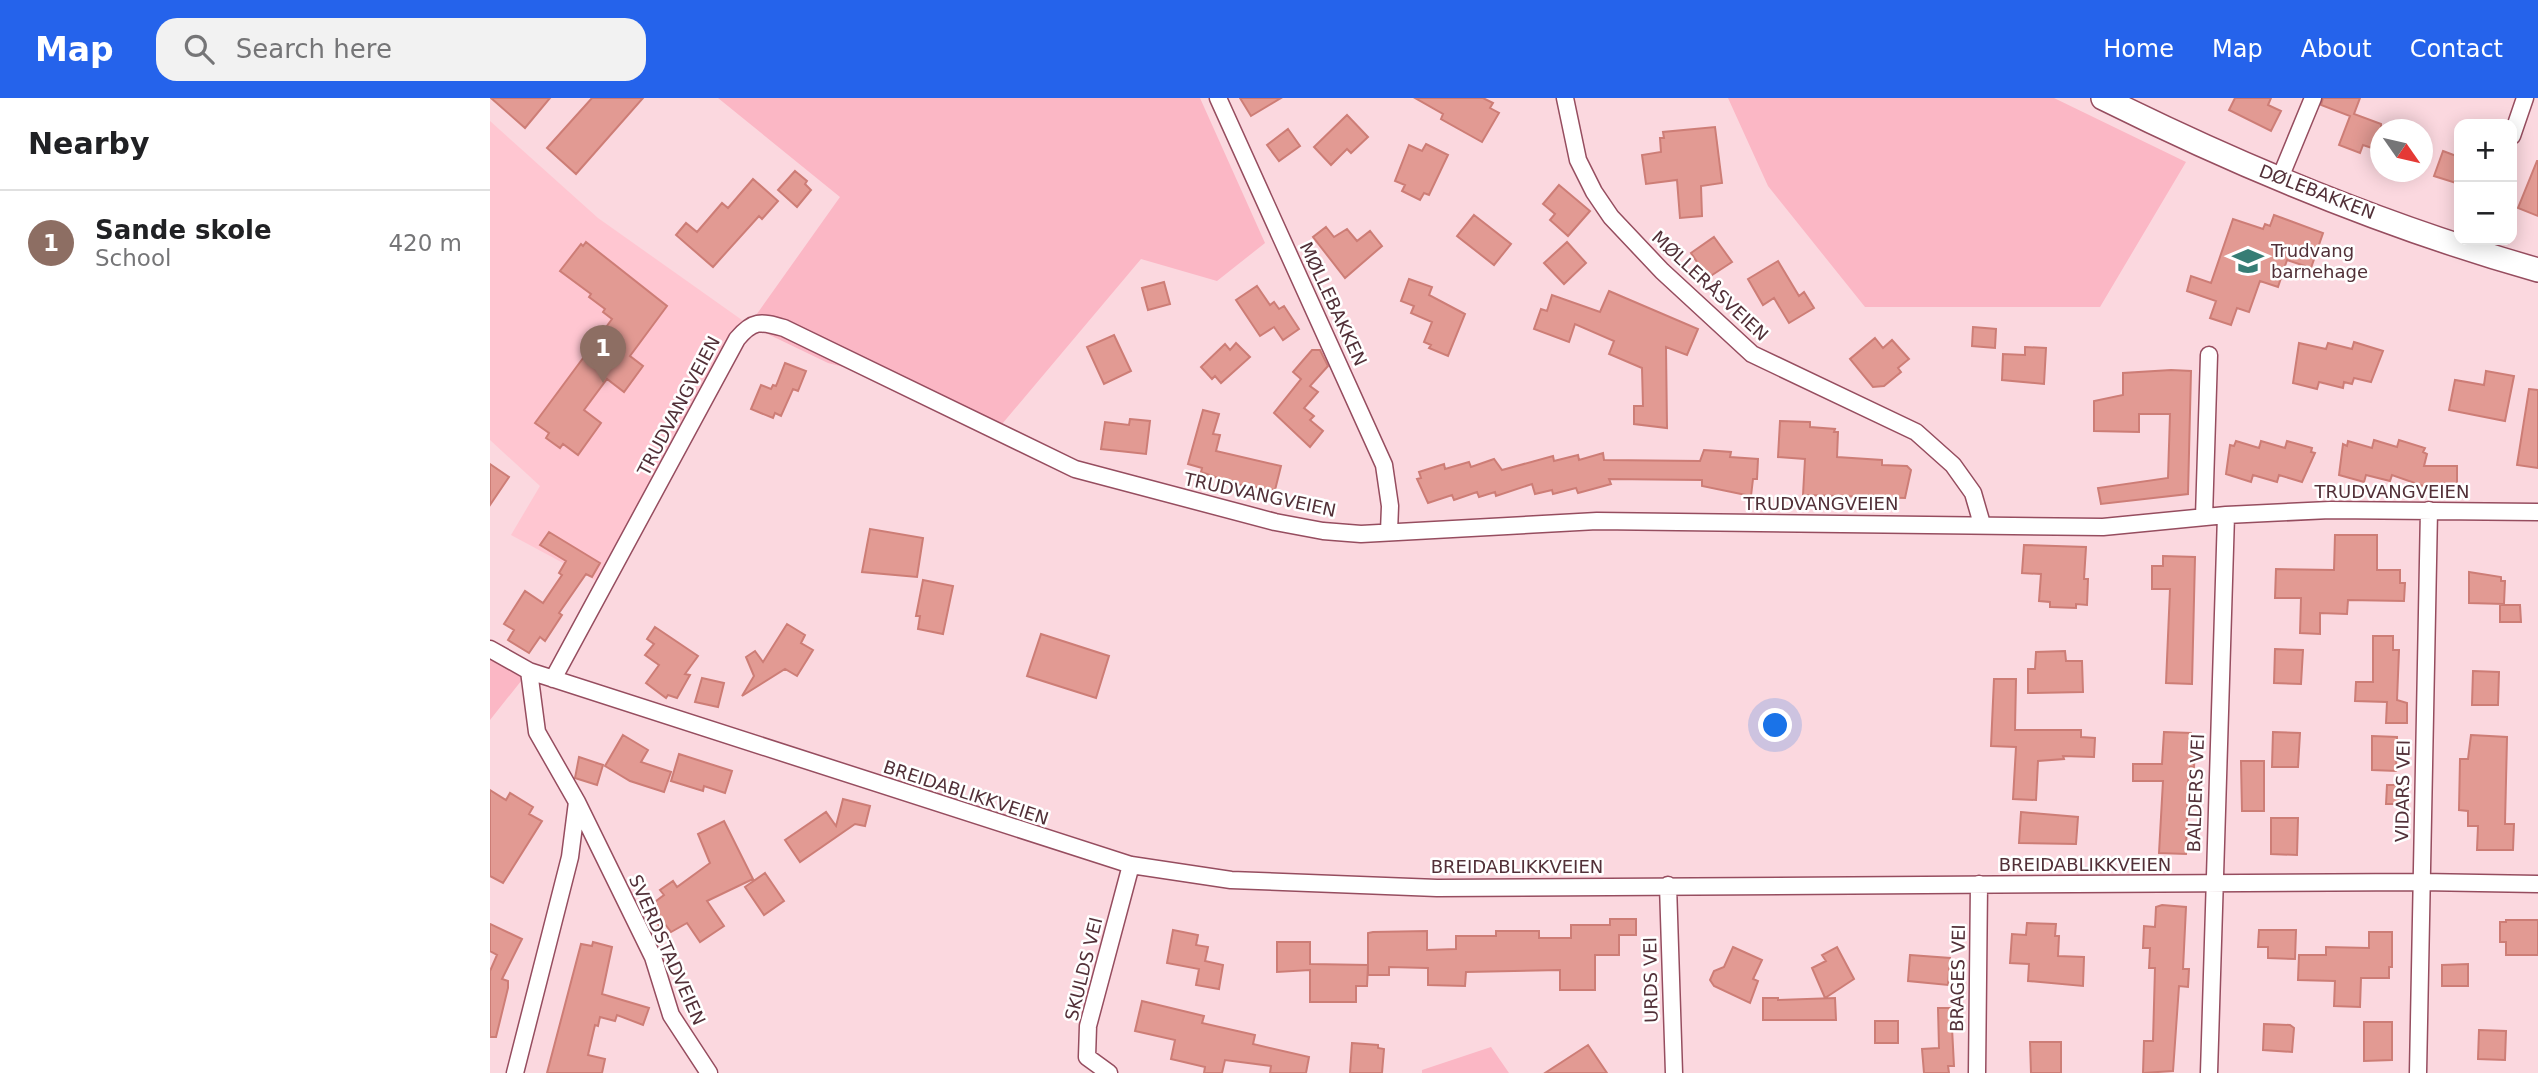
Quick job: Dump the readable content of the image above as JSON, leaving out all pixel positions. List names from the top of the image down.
{
  "streets": {
    "main road": ["DØLEBAKKEN"],
    "street": [
      "MØLLERÅSVEIEN",
      "MØLLEBAKKEN",
      "TRUDVANGVEIEN",
      "VIDARS VEI",
      "BREIDABLIKKVEIEN",
      "BALDERS VEI",
      "SVERDSTADVEIEN",
      "SKULDS VEI",
      "BRAGES VEI",
      "URDS VEI"
    ]
  },
  "crossings": [
    ["MØLLERÅSVEIEN", "TRUDVANGVEIEN"],
    ["MØLLEBAKKEN", "TRUDVANGVEIEN"],
    ["TRUDVANGVEIEN", "VIDARS VEI"],
    ["TRUDVANGVEIEN", "BREIDABLIKKVEIEN"],
    ["TRUDVANGVEIEN", "BALDERS VEI"],
    ["VIDARS VEI", "BREIDABLIKKVEIEN"],
    ["BREIDABLIKKVEIEN", "BALDERS VEI"],
    ["BREIDABLIKKVEIEN", "SVERDSTADVEIEN"],
    ["BREIDABLIKKVEIEN", "SKULDS VEI"],
    ["BREIDABLIKKVEIEN", "BRAGES VEI"],
    ["BREIDABLIKKVEIEN", "URDS VEI"]
  ],
  "places": {
    "school or university": ["Trudvang barnehage"]
  },
  "north": "bottom right",
  "page": {
    "header": "Map",
    "search": "Search here",
    "nav": [
      "Home",
      "Map",
      "About",
      "Contact"
    ],
    "heading": "Nearby",
    "map_buttons": ["+", "−"],
    "list": [
      {
        "mark": "1",
        "name": "Sande skole",
        "note": "School",
        "value": "420 m"
      }
    ],
    "pins": "1"
  }
}
